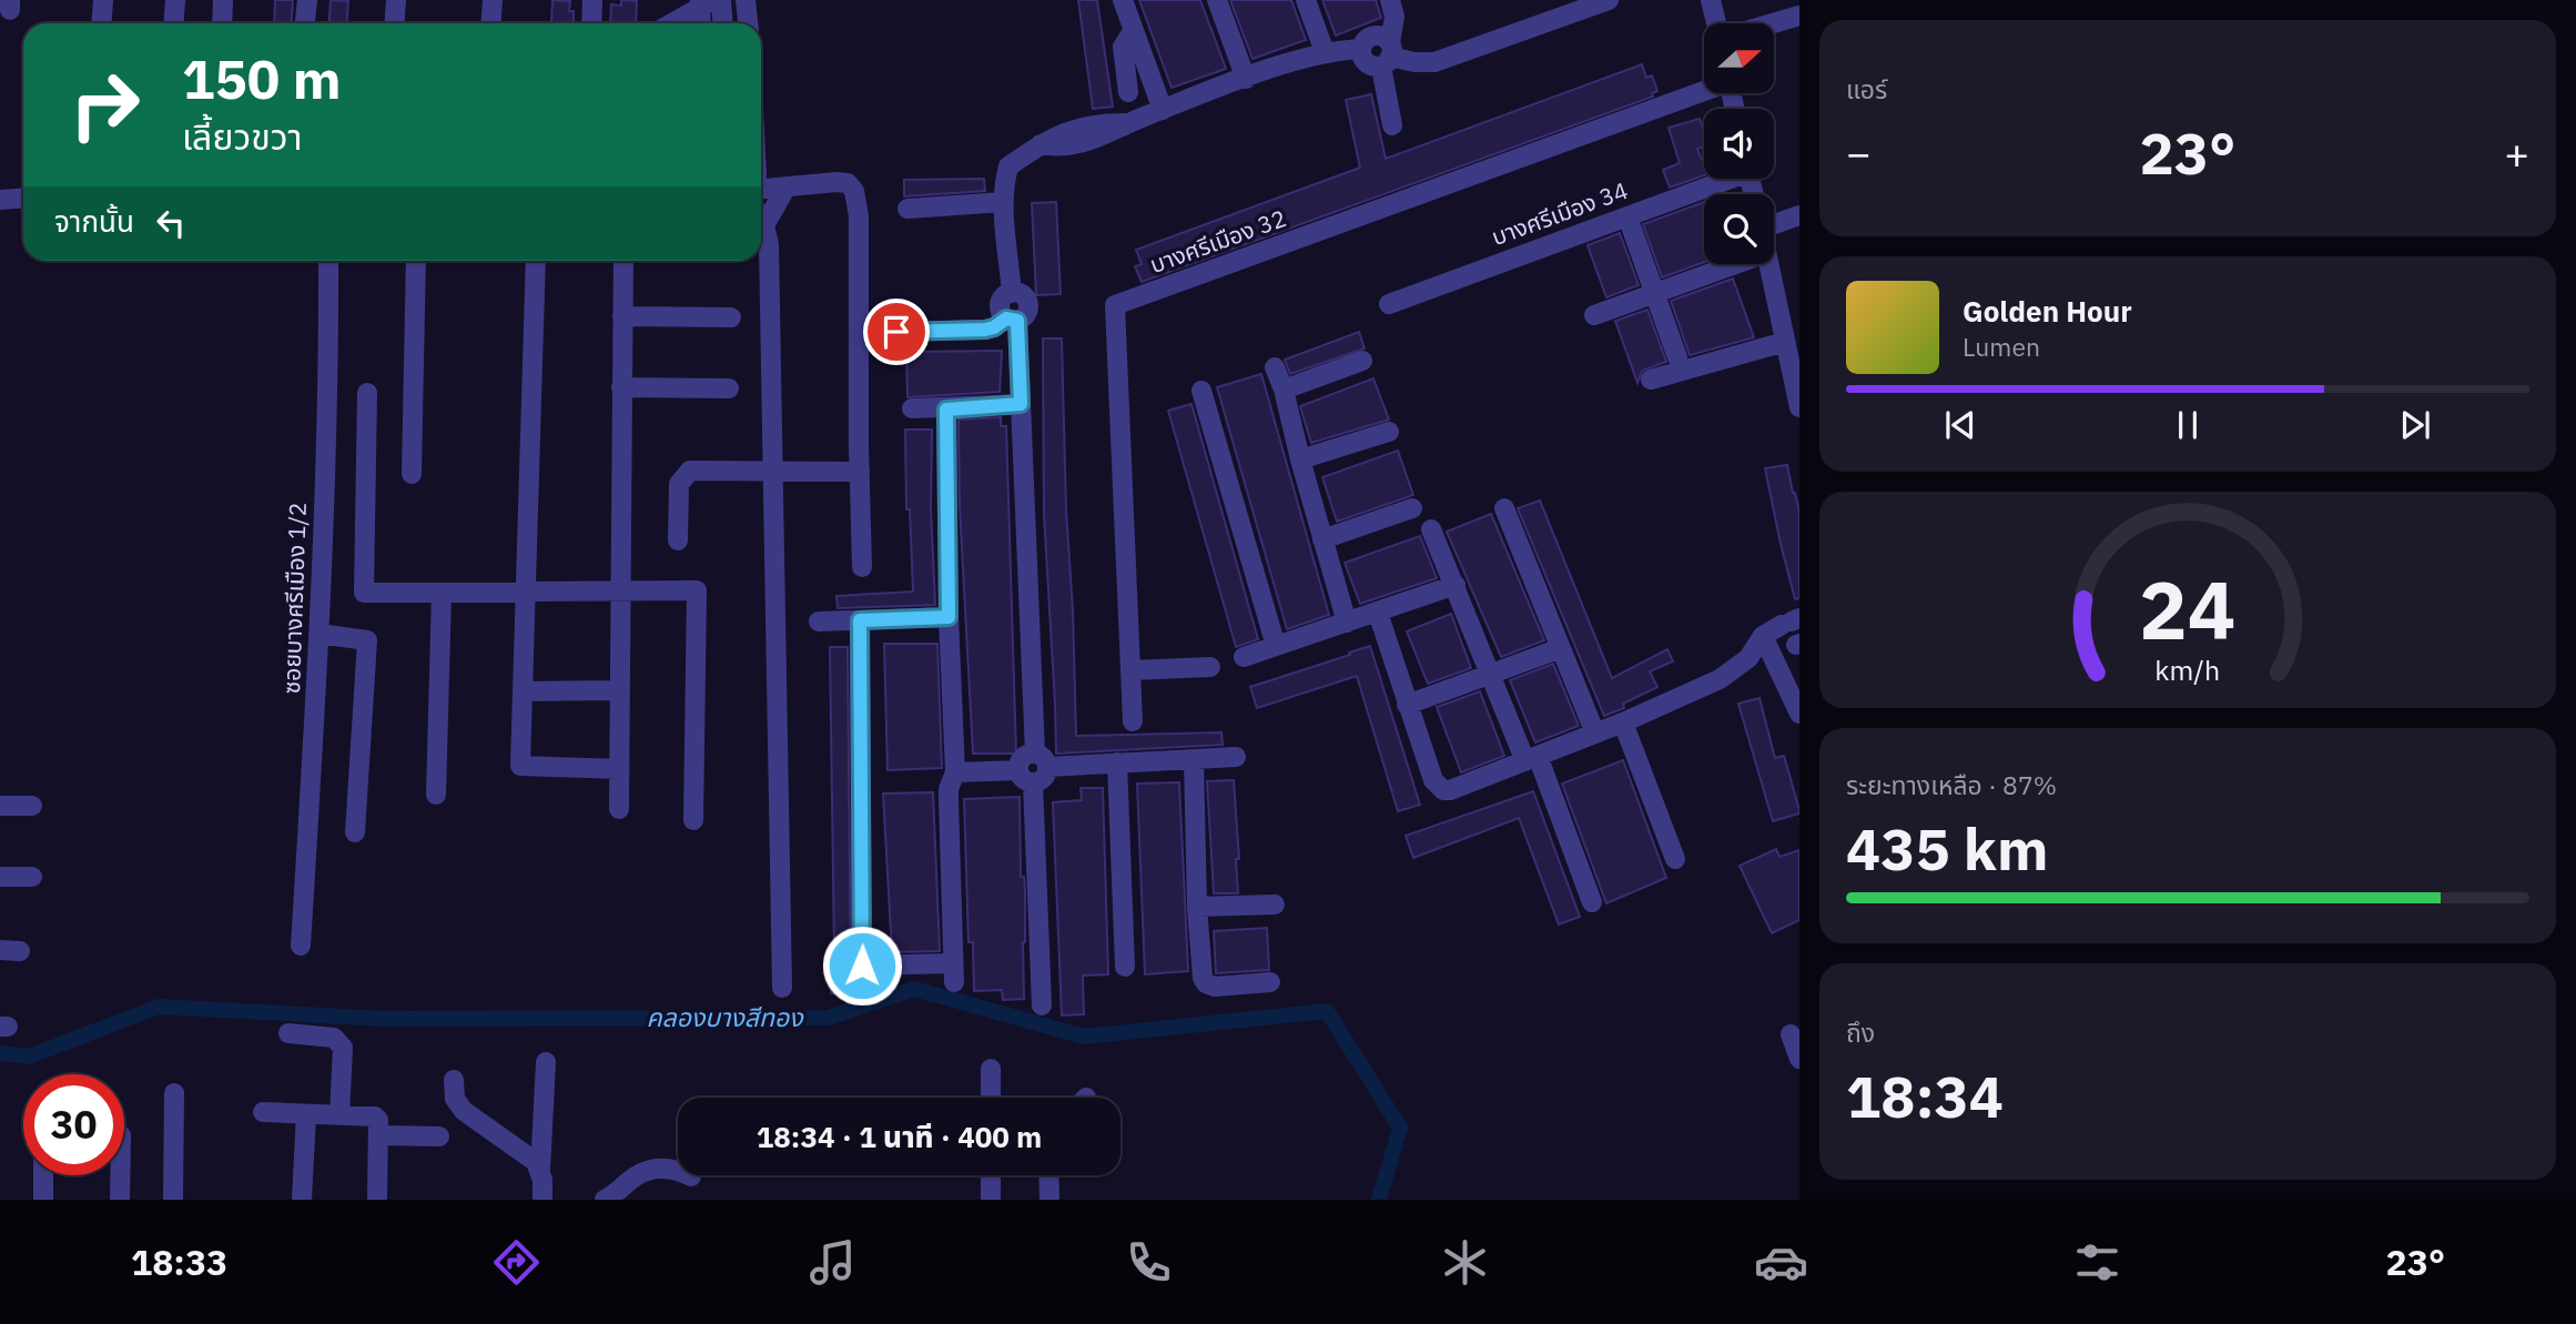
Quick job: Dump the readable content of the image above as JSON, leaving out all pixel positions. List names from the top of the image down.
{
  "streets": {
    "street": ["บางศรีเมือง 34", "บางศรีเมือง 32", "ซอยบางศรีเมือง 1/2"]
  },
  "water": ["คลองบางสีทอง"],
  "north": "right",
  "page": {
    "tile": [
      "แอร์",
      ["ระยะทางเหลือ · 87%", "435 km"],
      ["ถึง", "18:34"]
    ],
    "turn": ["150 m", "เลี้ยวขวา"],
    "heat": ["−", "23°", "+"],
    "then": "จากนั้น",
    "song": ["Golden Hour", "Lumen"],
    "limit": "30",
    "trip": "18:34 · 1 นาที · 400 m",
    "tabs": ["18:33", "23°"],
    "gauge": ["24", "km/h"]
  }
}
